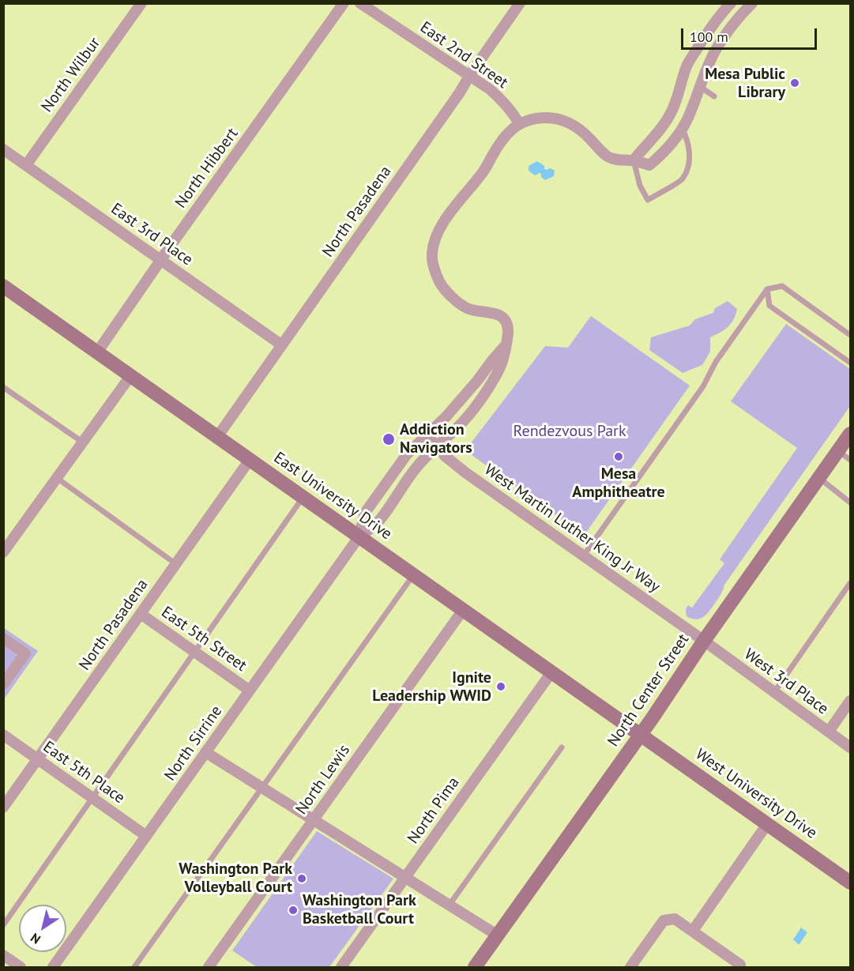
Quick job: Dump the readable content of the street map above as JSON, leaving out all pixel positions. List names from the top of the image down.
{
  "streets": {
    "main road": ["East University Drive", "North Center Street", "West University Drive"],
    "street": [
      "East 2nd Street",
      "North Wilbur",
      "North Hibbert",
      "North Pasadena",
      "East 3rd Place",
      "West Martin Luther King Jr Way",
      "East 5th Street",
      "West 3rd Place",
      "North Sirrine",
      "East 5th Place",
      "North Lewis",
      "North Pima"
    ]
  },
  "crossings": [
    ["East 2nd Street", "North Pasadena"],
    ["North Wilbur", "East 3rd Place"],
    ["North Hibbert", "East 3rd Place"],
    ["North Hibbert", "East University Drive"],
    ["North Pasadena", "East 3rd Place"],
    ["North Pasadena", "East University Drive"],
    ["North Pasadena", "East 5th Street"],
    ["North Pasadena", "East 5th Place"],
    ["East University Drive", "North Center Street"],
    ["East University Drive", "North Sirrine"],
    ["East University Drive", "North Lewis"],
    ["East University Drive", "West University Drive"],
    ["East University Drive", "North Pima"],
    ["West Martin Luther King Jr Way", "West 3rd Place"],
    ["West Martin Luther King Jr Way", "North Center Street"],
    ["East 5th Street", "North Sirrine"],
    ["West 3rd Place", "North Center Street"],
    ["North Center Street", "West University Drive"],
    ["North Sirrine", "East 5th Place"]
  ],
  "parks": ["Rendezvous Park"],
  "places": [
    "Mesa Public Library",
    "Addiction Navigators",
    "Mesa Amphitheatre",
    "Ignite Leadership WWID",
    "Washington Park Volleyball Court",
    "Washington Park Basketball Court"
  ],
  "scale_bar": "100 m",
  "north": "bottom left"
}
